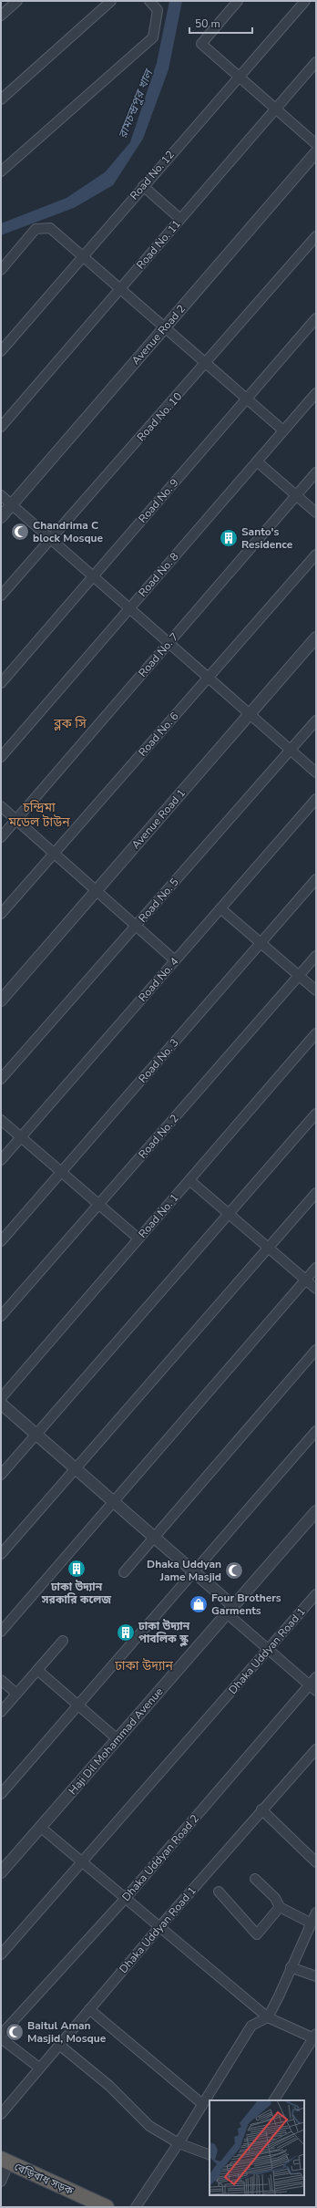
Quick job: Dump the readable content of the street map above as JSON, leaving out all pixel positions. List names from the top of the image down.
{
  "streets": {
    "highway": ["বেড়িবাধ সড়ক"],
    "street": [
      "Road No. 12",
      "Road No. 11",
      "Avenue Road 2",
      "Road No. 10",
      "Road No. 9",
      "Road No. 8",
      "Road No. 7",
      "Road No. 6",
      "Avenue Road 1",
      "Road No. 5",
      "Road No. 4",
      "Road No. 3",
      "Road No. 2",
      "Road No. 1",
      "Dhaka Uddyan Road 1",
      "Haji Dil Mohammad Avenue",
      "Dhaka Uddyan Road 2"
    ]
  },
  "districts": ["ব্লক সি", "চন্দ্রিমা মডেল টাউন", "ঢাকা উদ্যান"],
  "water": ["রামচন্দ্রপুর খাল"],
  "places": {
    "mosque": ["Chandrima C block Mosque", "Dhaka Uddyan Jame Masjid", "Baitul Aman Masjid, Mosque"],
    "building": ["Santo's Residence", "ঢাকা উদ্যান সরকারি কলেজ", "ঢাকা উদ্যান পাবলিক স্কুল"],
    "shop": ["Four Brothers Garments"]
  },
  "scale_bar": "50 m"
}
